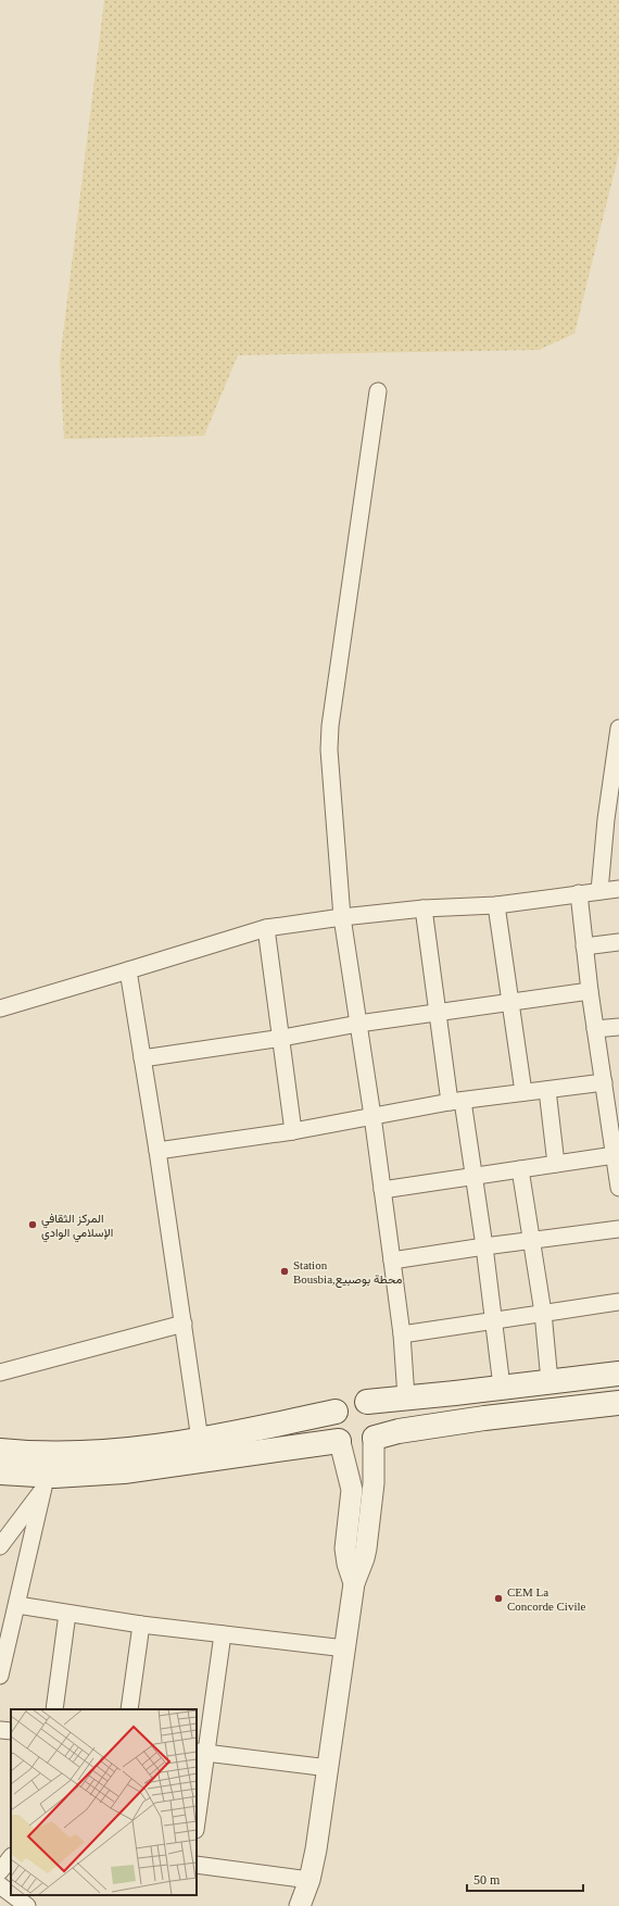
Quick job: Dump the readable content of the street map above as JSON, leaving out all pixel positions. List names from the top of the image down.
{
  "places": ["المركز الثقافي الإسلامي الوادي", "Station Bousbia,محطة بوصبيع", "CEM La Concorde Civile"],
  "scale_bar": "50 m"
}
